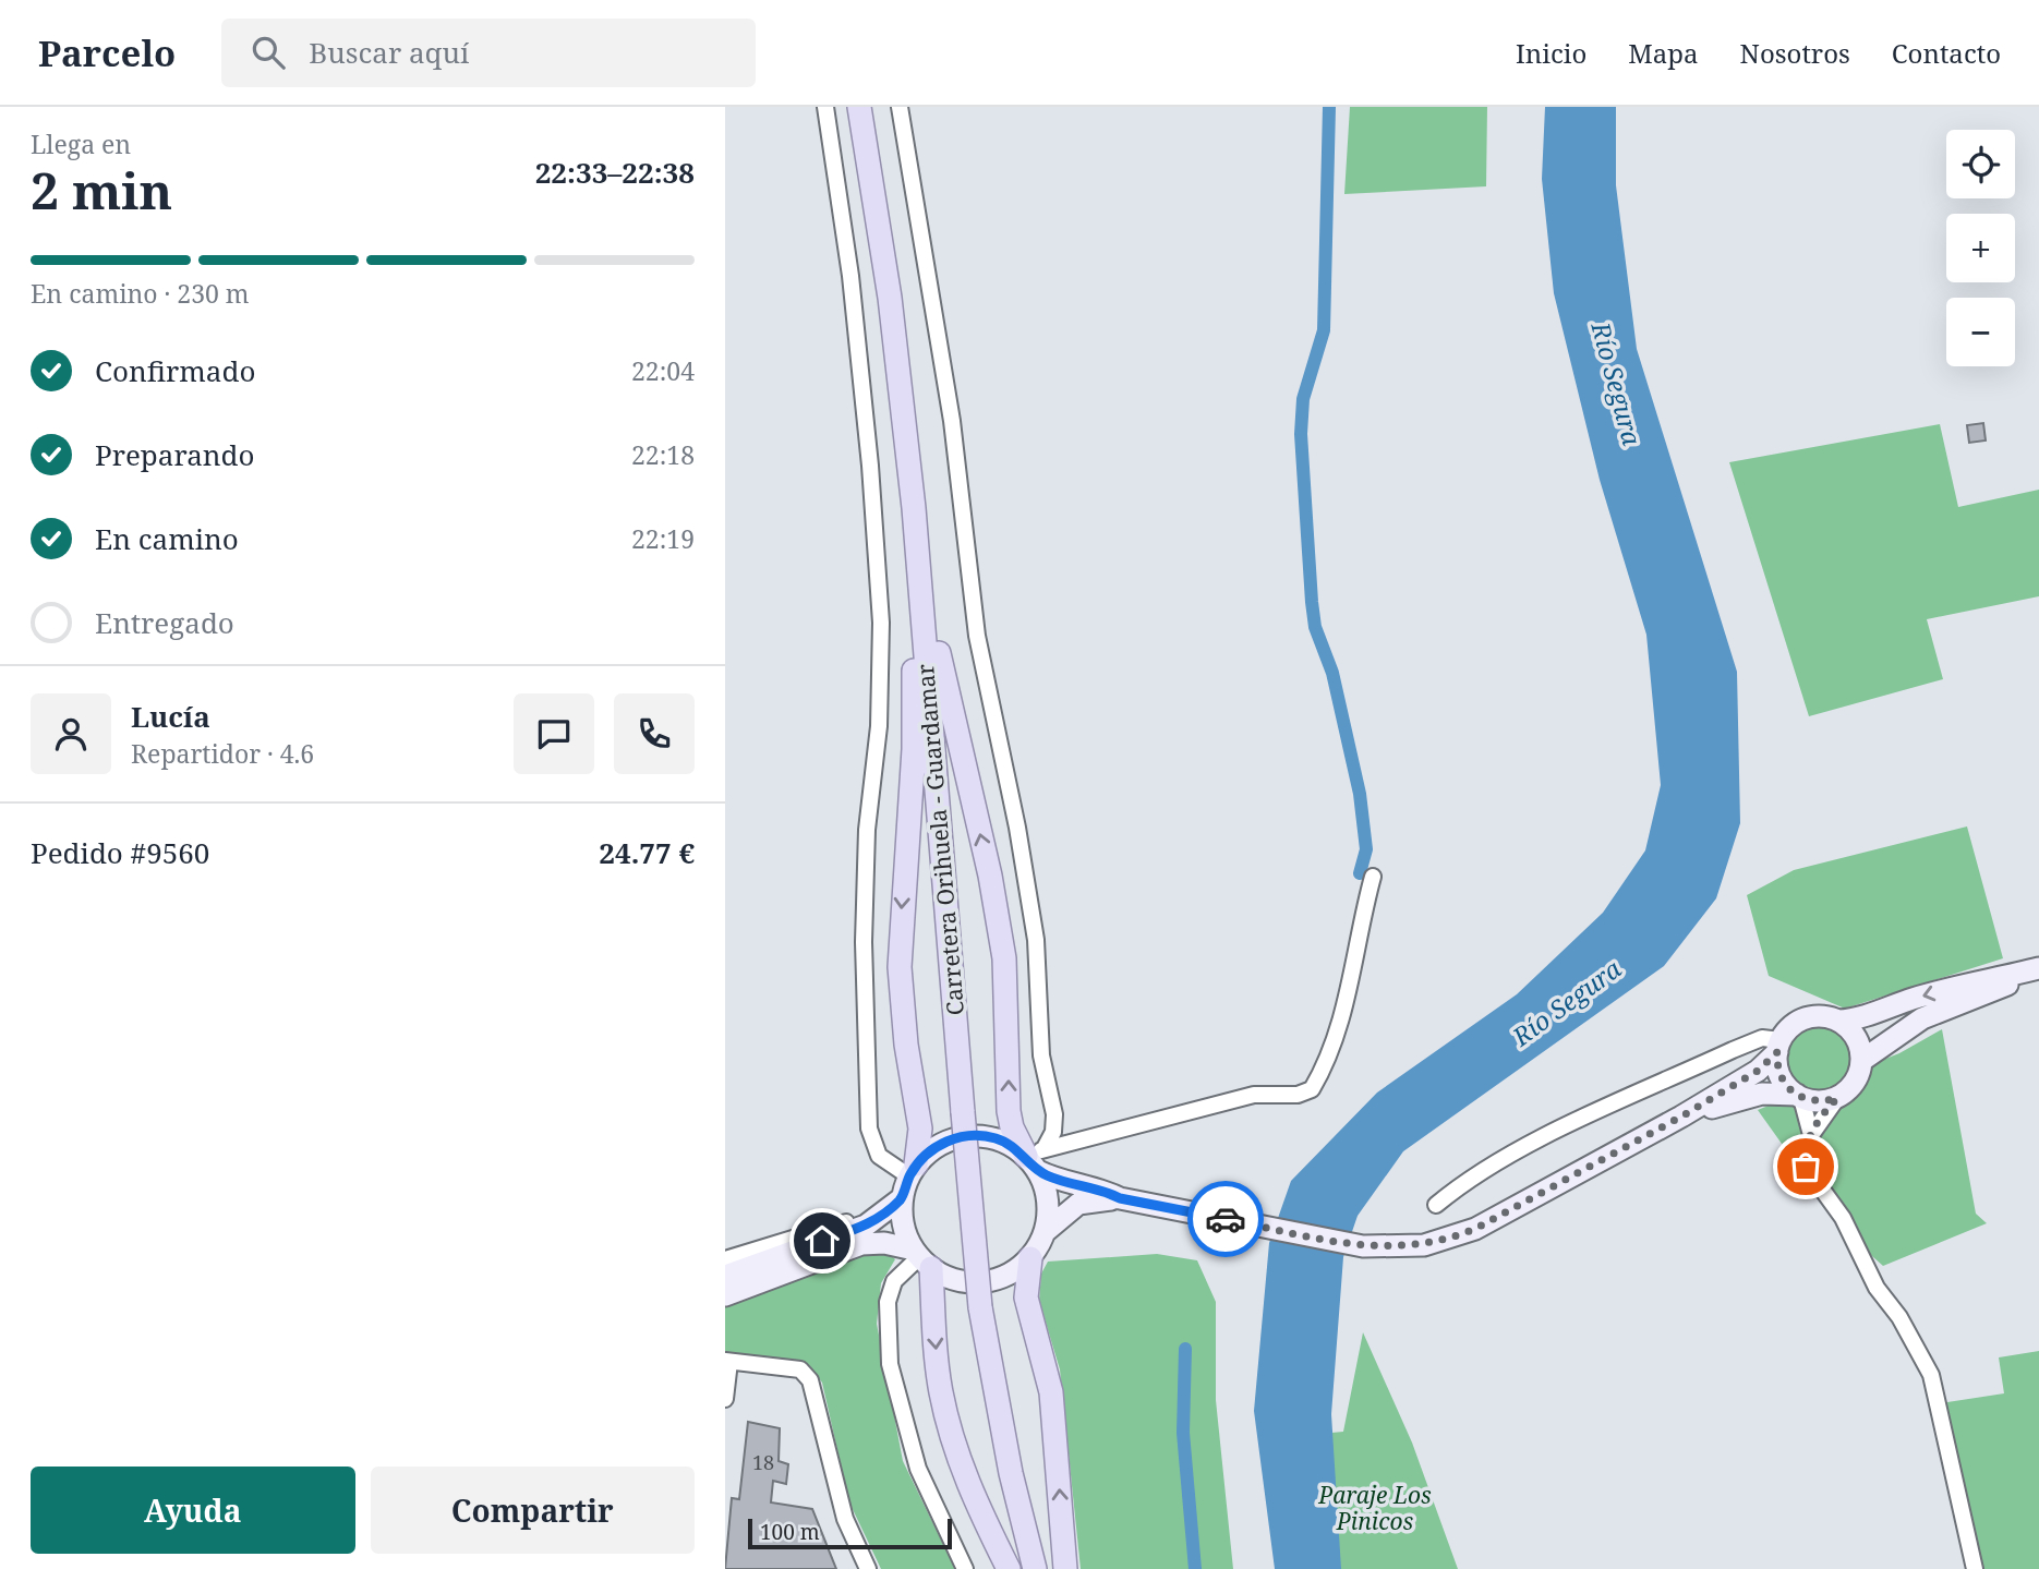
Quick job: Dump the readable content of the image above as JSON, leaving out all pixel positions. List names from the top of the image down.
{
  "streets": {
    "main road": ["Carretera Orihuela - Guardamar"]
  },
  "water": ["Río Segura"],
  "parks": ["Paraje Los Pinicos"],
  "house_numbers": ["18"],
  "scale_bar": "100 m",
  "page": {
    "header": "Parcelo",
    "search": "Buscar aquí",
    "nav": [
      "Inicio",
      "Mapa",
      "Nosotros",
      "Contacto"
    ],
    "heading": ["2 min", "Llega en", "22:33–22:38"],
    "panel": [
      "Lucía",
      "Repartidor · 4.6",
      "Pedido #9560",
      "24.77 €"
    ],
    "map_buttons": ["+", "−"],
    "bar": "En camino · 230 m",
    "list": [
      ["Confirmado", "22:04"],
      ["Preparando", "22:18"],
      ["En camino", "22:19"],
      "Entregado"
    ],
    "buttons": ["Ayuda", "Compartir"],
    "scale": "100 m"
  }
}
